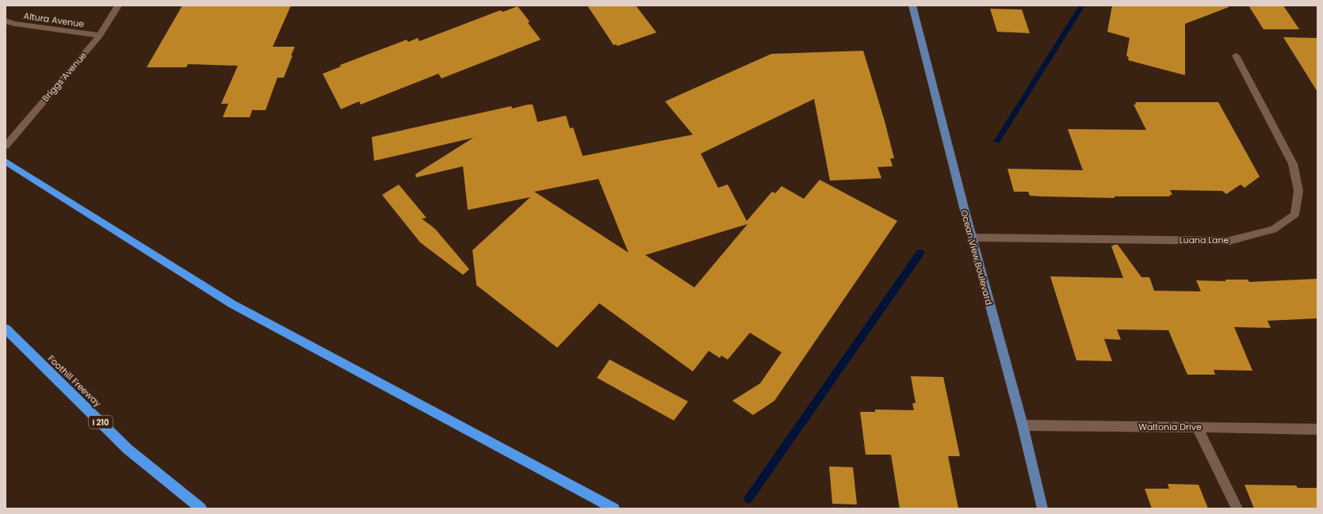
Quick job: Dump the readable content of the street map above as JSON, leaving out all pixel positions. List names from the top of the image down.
{
  "streets": {
    "highway": ["Foothill Freeway", "I 210"],
    "main road": ["Ocean View Boulevard"],
    "street": [
      "Altura Avenue",
      "Briggs Avenue",
      "Luana Lane",
      "Waltonia Drive"
    ]
  },
  "crossings": [
    ["Altura Avenue", "Briggs Avenue"],
    ["Luana Lane", "Ocean View Boulevard"],
    ["Ocean View Boulevard", "Waltonia Drive"]
  ]
}
